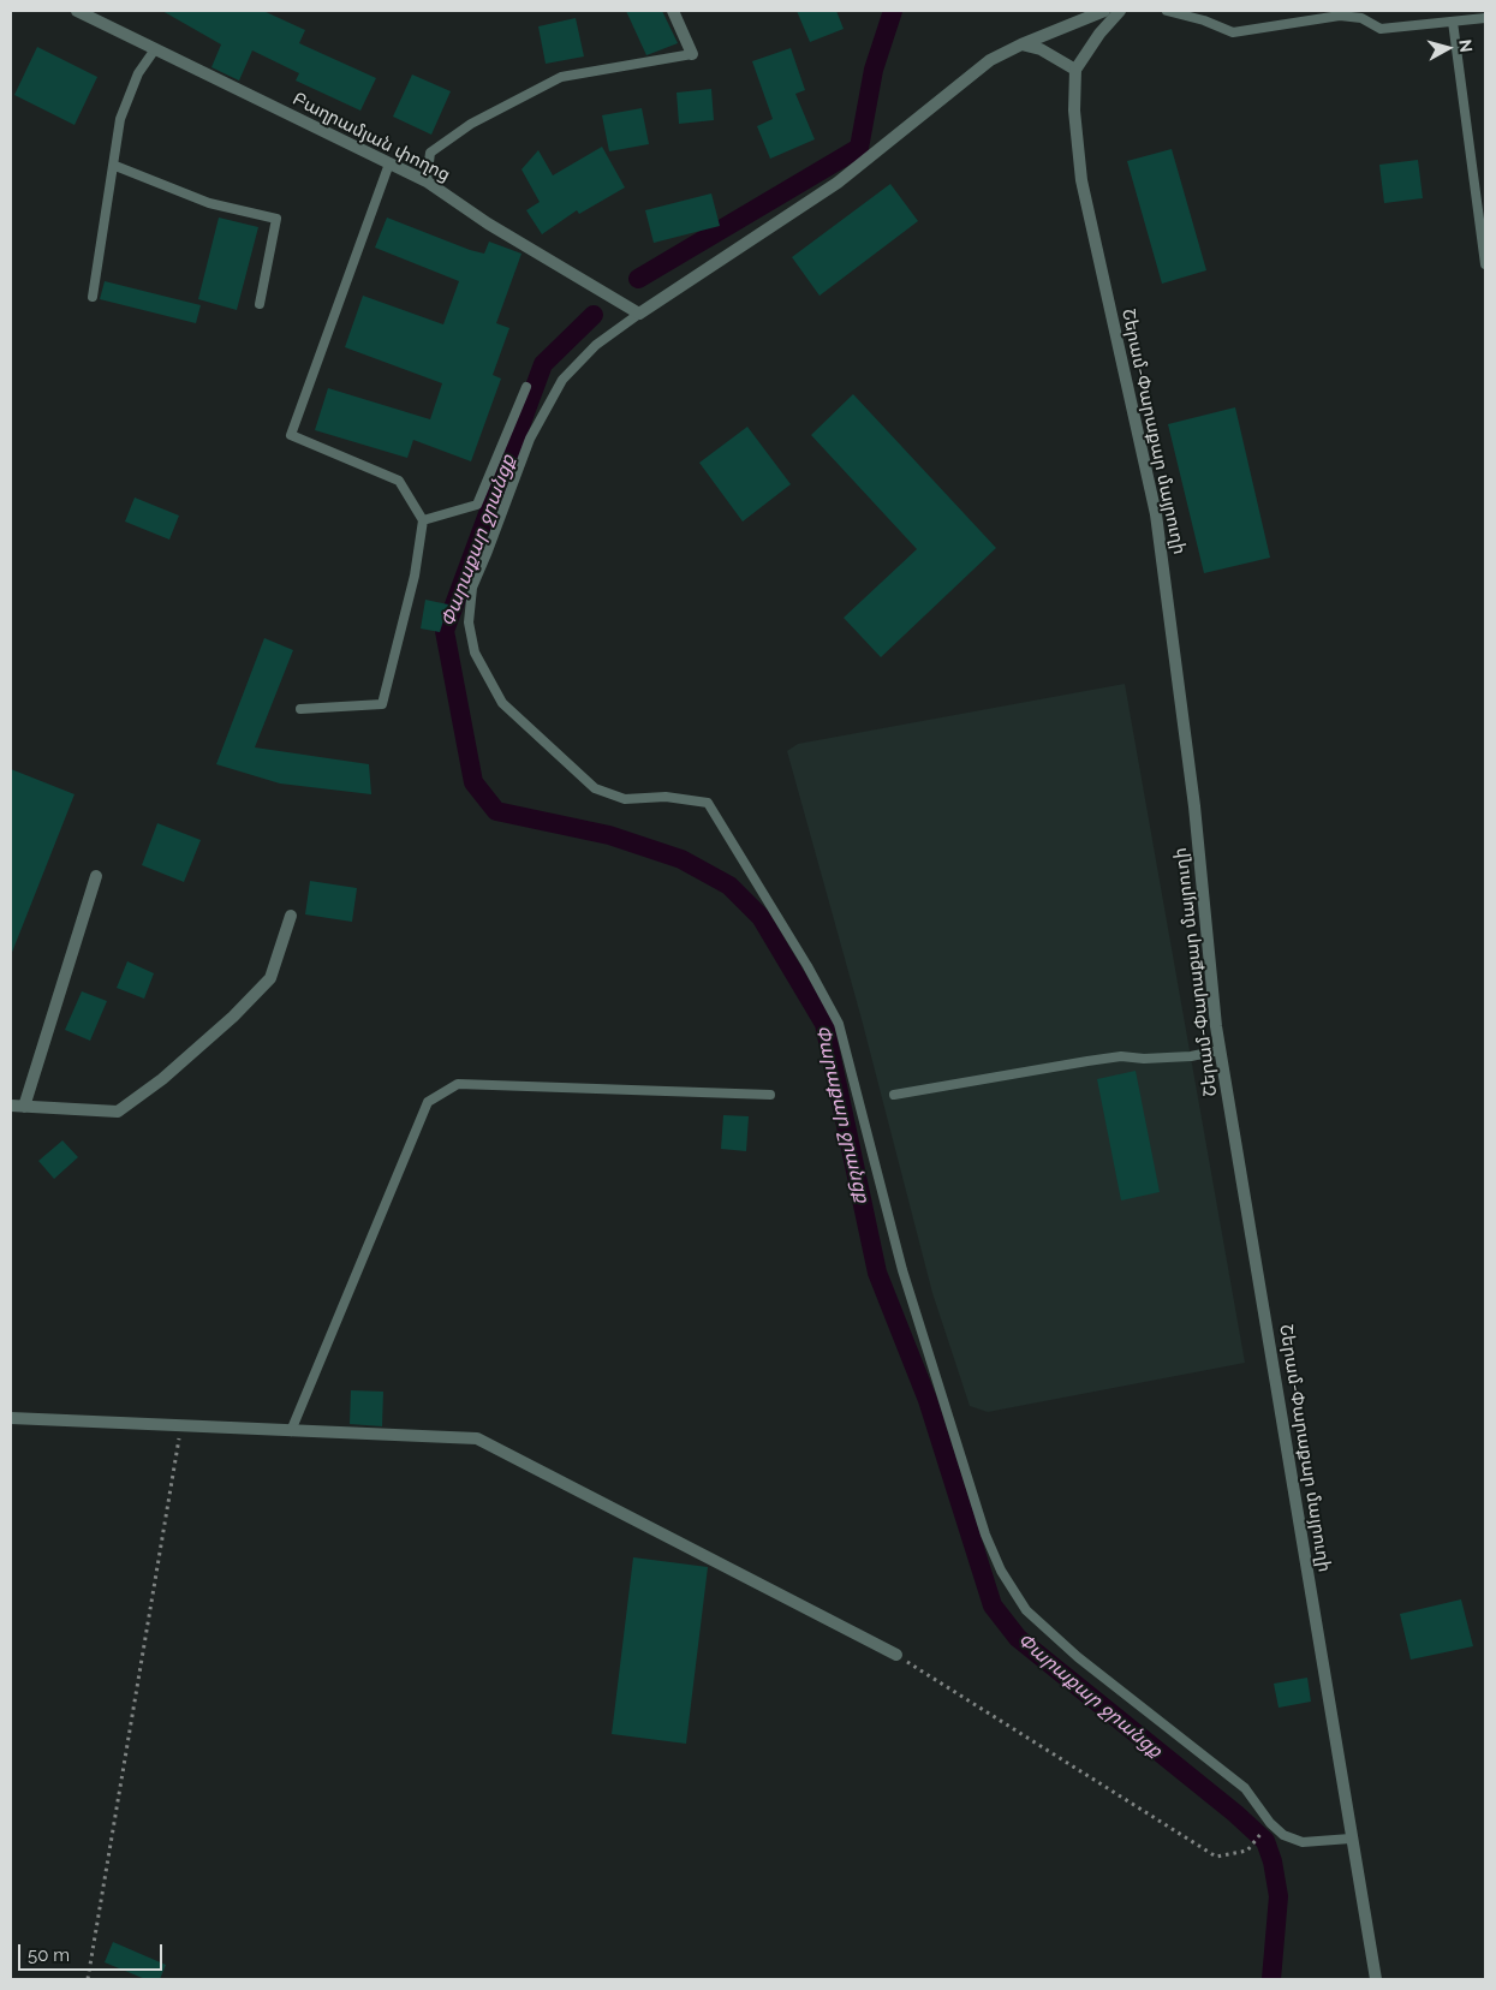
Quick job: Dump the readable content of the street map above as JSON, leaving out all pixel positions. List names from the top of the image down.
{
  "streets": {
    "street": ["Բաղրամյան փողոց", "Շերամ-Փարաքար մայրուղի"]
  },
  "water": ["Փարաքար ջրանցք"],
  "scale_bar": "50 m",
  "north": "right"
}
